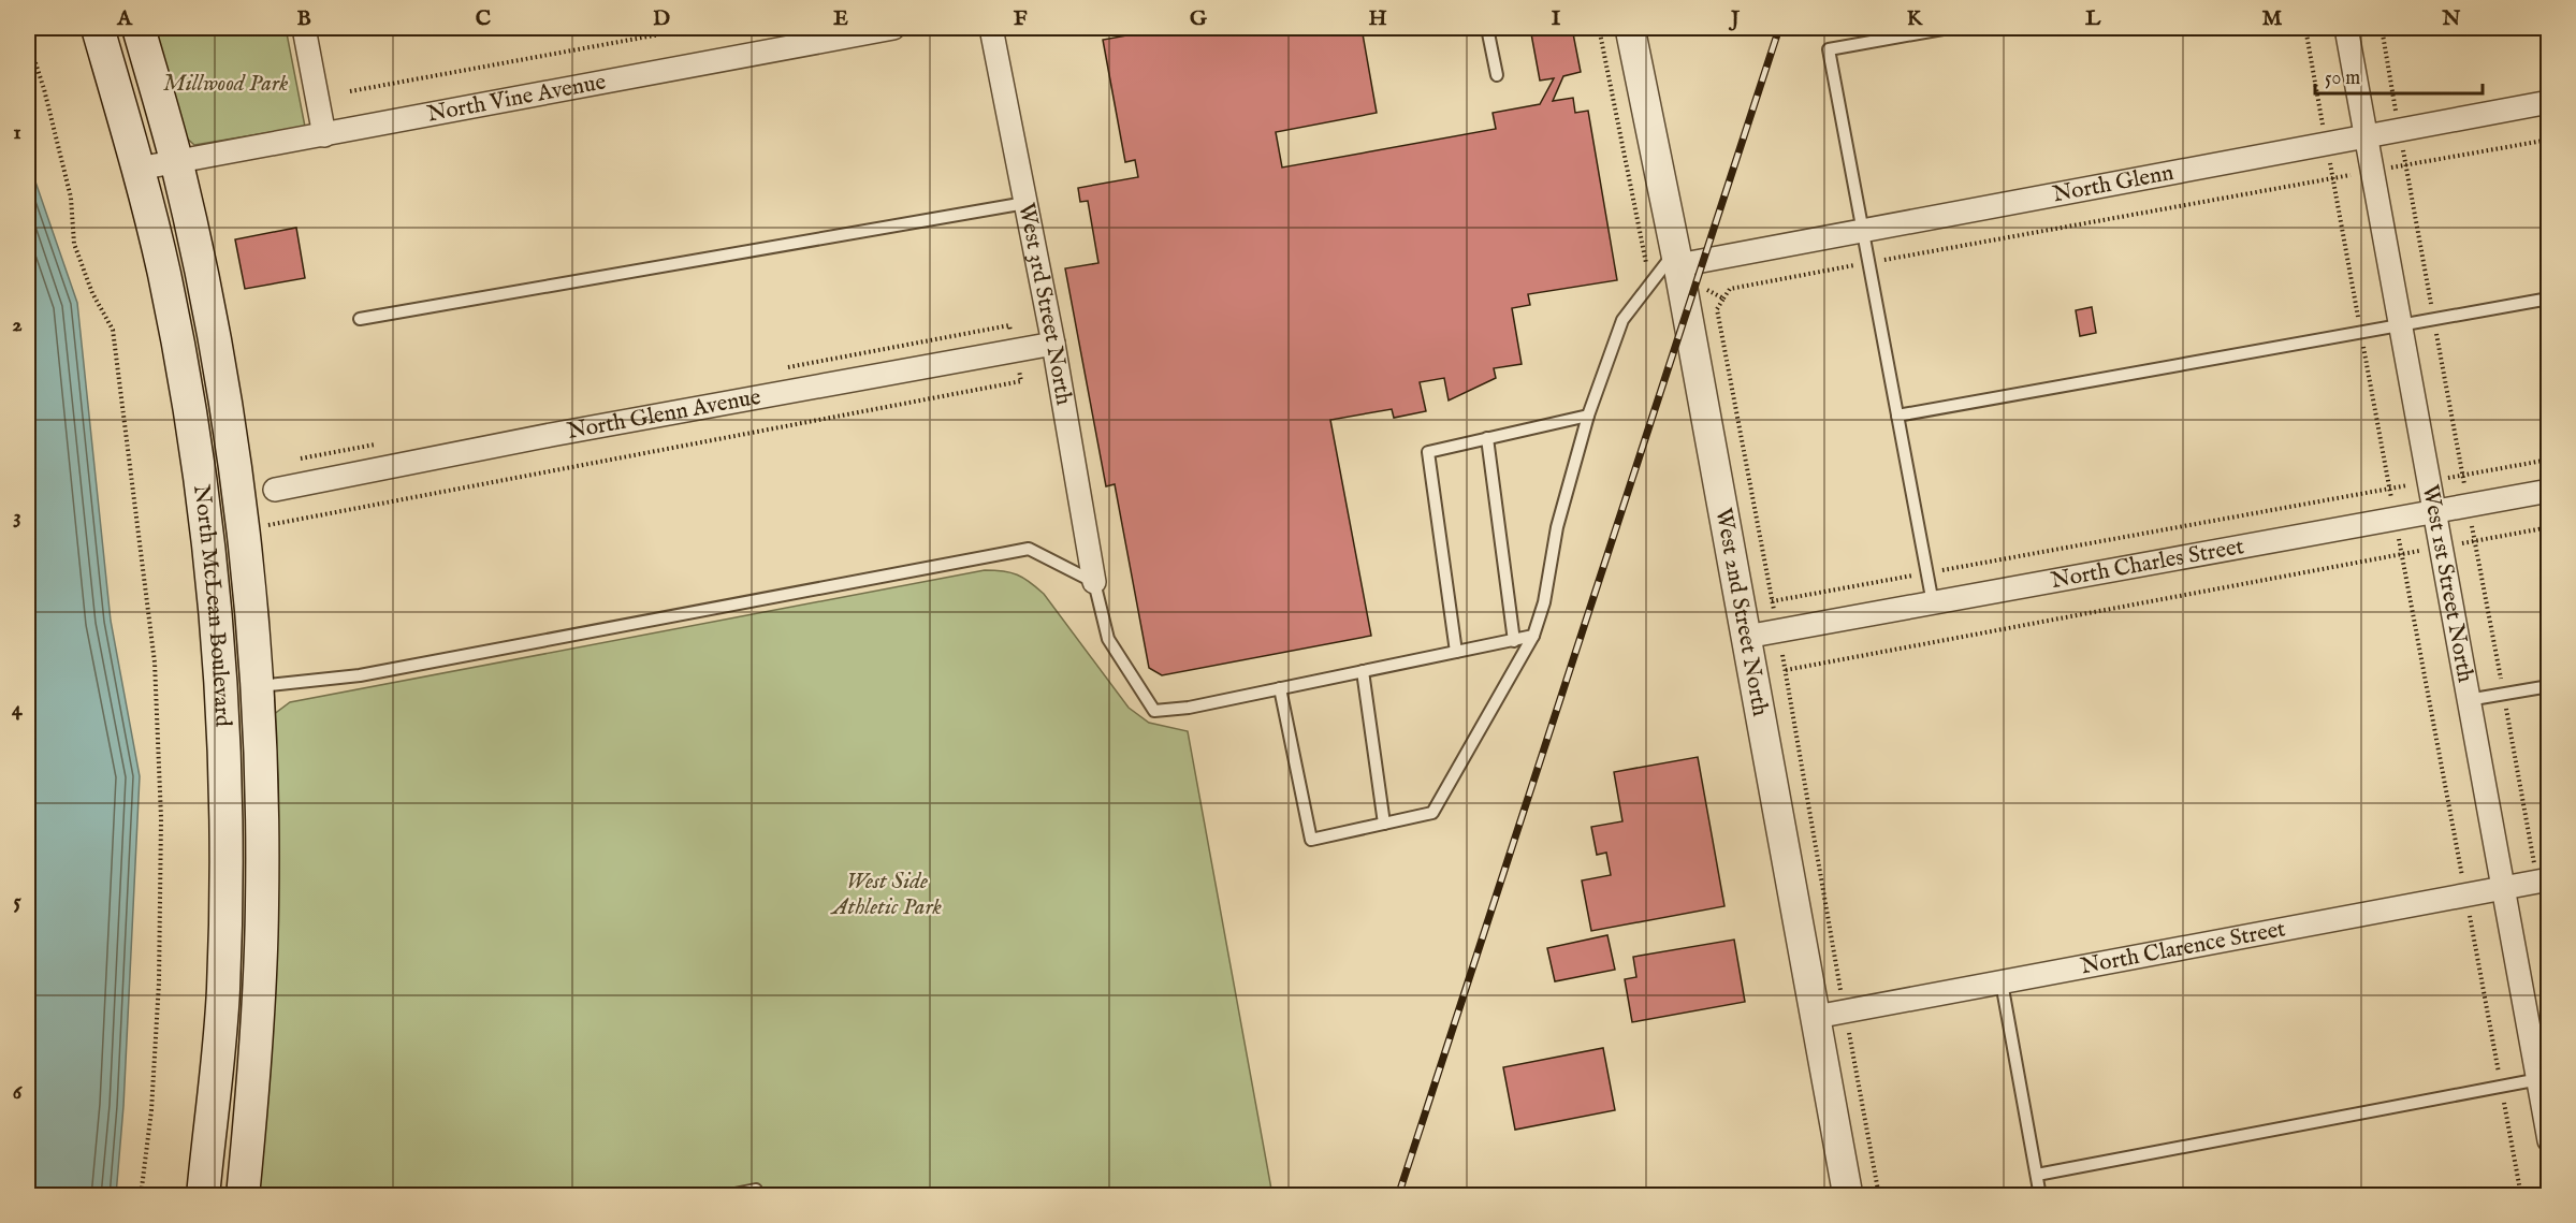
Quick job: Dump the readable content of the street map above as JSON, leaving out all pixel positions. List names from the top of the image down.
{
  "streets": {
    "main road": ["North McLean Boulevard"],
    "street": [
      "North Vine Avenue",
      "North Glenn",
      "West 3rd Street North",
      "North Glenn Avenue",
      "North Charles Street",
      "West 1st Street North",
      "West 2nd Street North",
      "North Clarence Street"
    ]
  },
  "crossings": [
    ["North Vine Avenue", "North McLean Boulevard"],
    ["North Glenn", "West 1st Street North"],
    ["North Glenn", "West 2nd Street North"],
    ["West 3rd Street North", "North Glenn Avenue"],
    ["North Charles Street", "West 1st Street North"],
    ["North Charles Street", "West 2nd Street North"],
    ["West 1st Street North", "North Clarence Street"],
    ["West 2nd Street North", "North Clarence Street"]
  ],
  "parks": ["Millwood Park", "West Side Athletic Park"],
  "scale_bar": "50 m",
  "grid": {
    "columns": [
      "A",
      "B",
      "C",
      "D",
      "E",
      "F",
      "G",
      "H",
      "I",
      "J",
      "K",
      "L",
      "M",
      "N"
    ],
    "rows": [
      "1",
      "2",
      "3",
      "4",
      "5",
      "6"
    ]
  }
}
